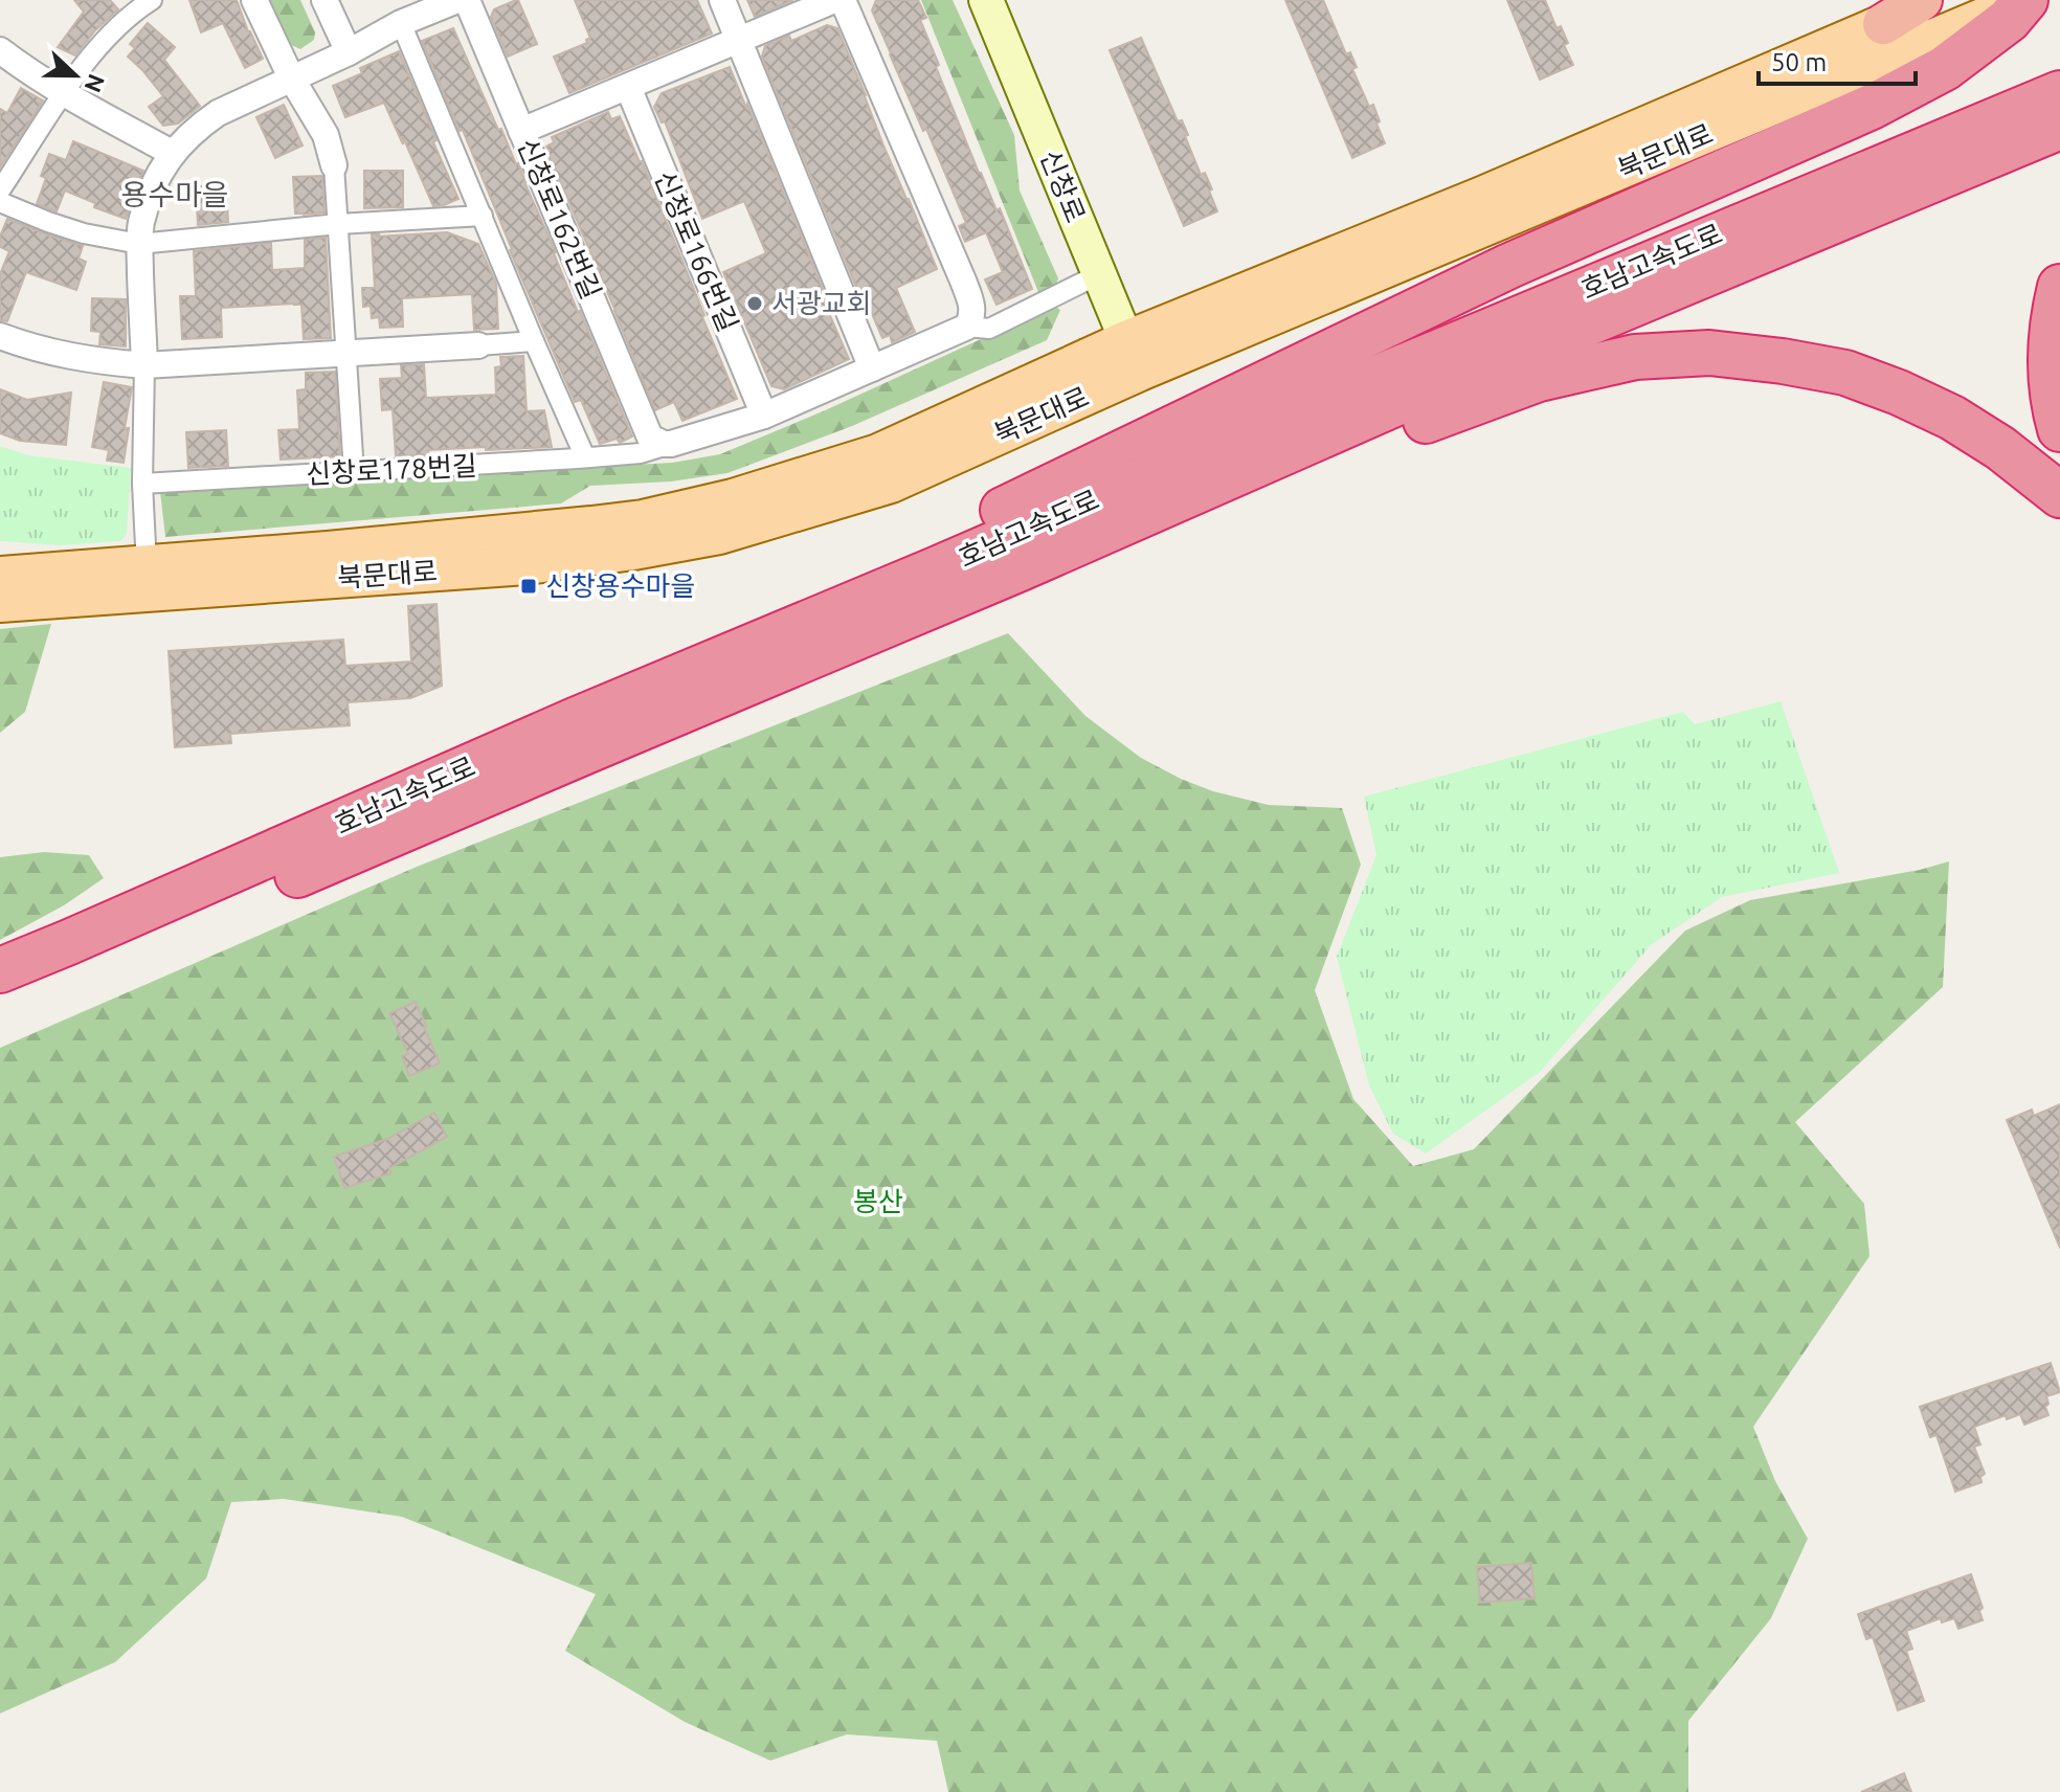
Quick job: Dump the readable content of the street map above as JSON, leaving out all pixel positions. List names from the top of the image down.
{
  "streets": {
    "highway": ["호남고속도로"],
    "main road": ["북문대로", "신창로"],
    "street": ["신창로162번길", "신창로166번길", "신창로178번길"]
  },
  "crossings": [
    ["북문대로", "신창로"],
    ["신창로162번길", "신창로178번길"],
    ["신창로166번길", "신창로178번길"]
  ],
  "districts": ["용수마을"],
  "parks": ["봉산"],
  "places": {
    "other": ["서광교회"],
    "transit": ["신창용수마을"]
  },
  "scale_bar": "50 m",
  "north": "right"
}
